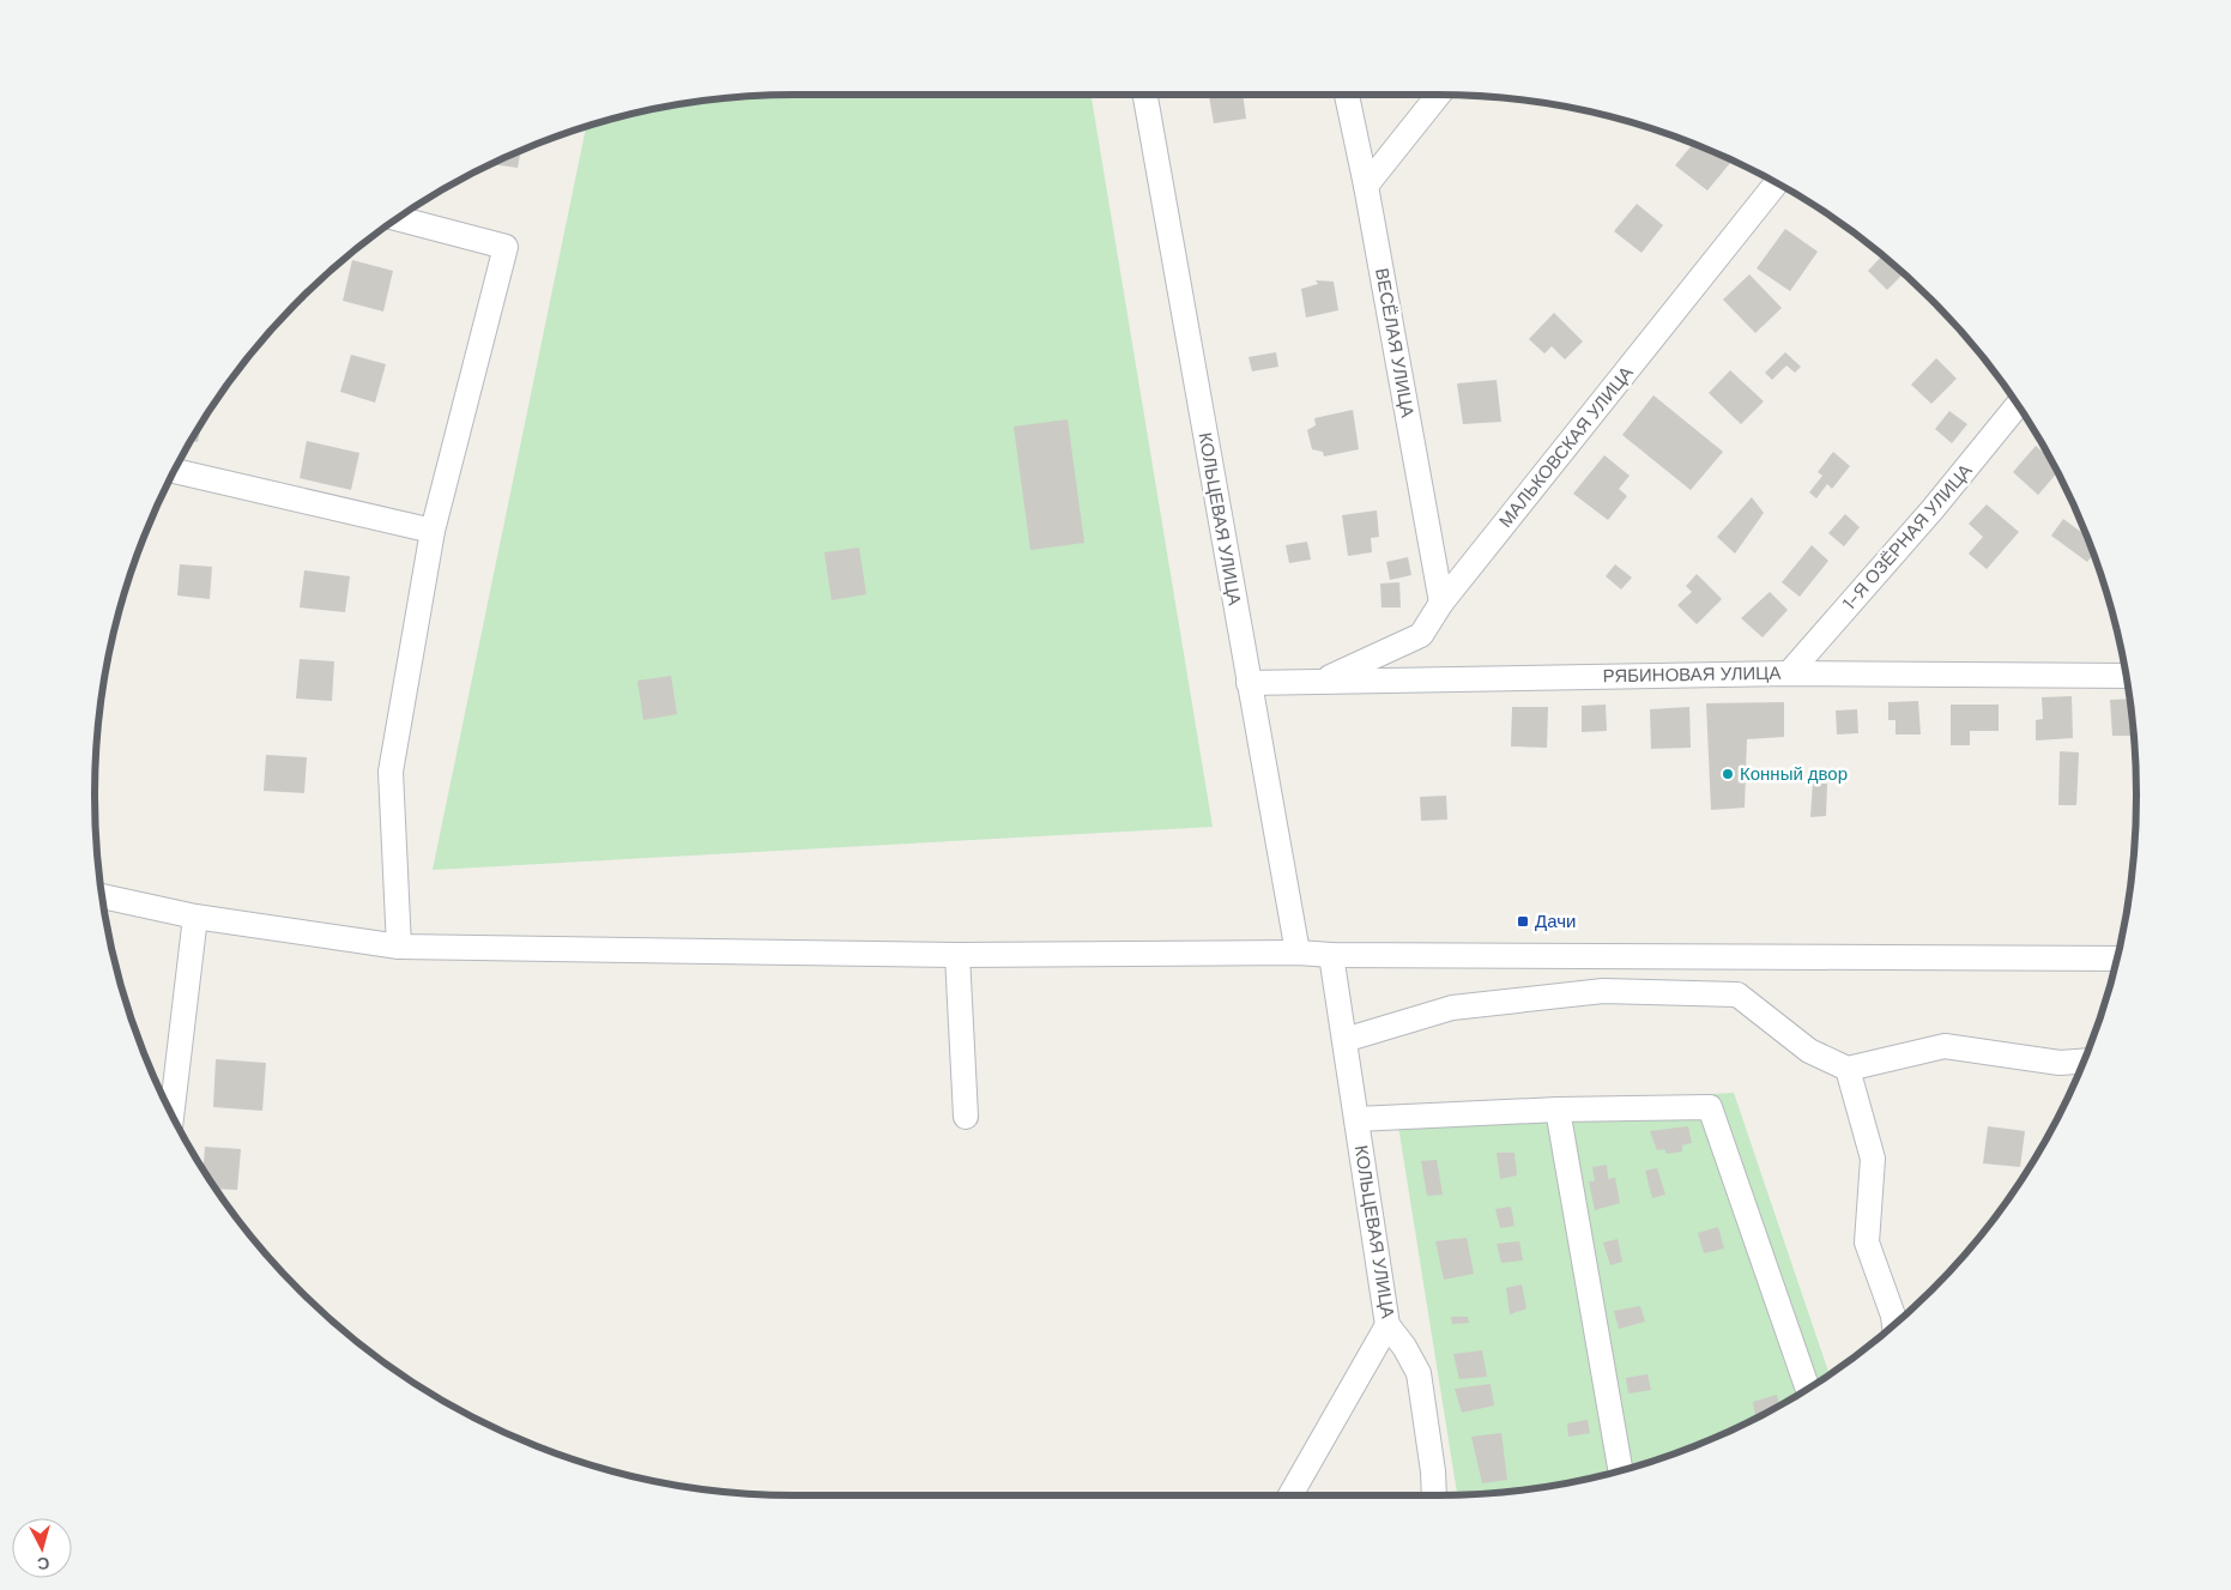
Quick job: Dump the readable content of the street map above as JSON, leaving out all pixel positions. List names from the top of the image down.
{
  "streets": {
    "street": [
      "ВЕСЁЛАЯ УЛИЦА",
      "МАЛЬКОВСКАЯ УЛИЦА",
      "КОЛЬЦЕВАЯ УЛИЦА",
      "1-Я ОЗЁРНАЯ УЛИЦА",
      "РЯБИНОВАЯ УЛИЦА"
    ]
  },
  "crossings": [
    ["ВЕСЁЛАЯ УЛИЦА", "МАЛЬКОВСКАЯ УЛИЦА"],
    ["МАЛЬКОВСКАЯ УЛИЦА", "РЯБИНОВАЯ УЛИЦА"],
    ["КОЛЬЦЕВАЯ УЛИЦА", "РЯБИНОВАЯ УЛИЦА"],
    ["1-Я ОЗЁРНАЯ УЛИЦА", "РЯБИНОВАЯ УЛИЦА"]
  ],
  "places": {
    "other": ["Конный двор"],
    "transit": ["Дачи"]
  },
  "north": "bottom"
}
